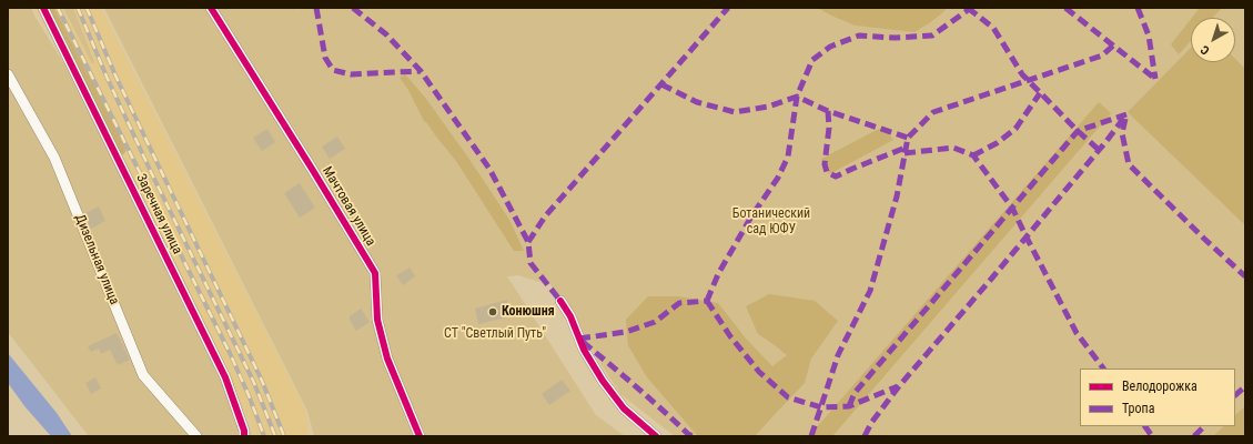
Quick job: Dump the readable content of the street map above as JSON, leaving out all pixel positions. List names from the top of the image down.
{
  "streets": {
    "street": ["Мачтовая улица", "Заречная улица", "Дизельная улица"]
  },
  "parks": ["Ботанический сад ЮФУ", "СТ \"Светлый Путь\""],
  "places": ["Конюшня"],
  "legend": ["Велодорожка", "Тропа"],
  "north": "bottom left"
}
